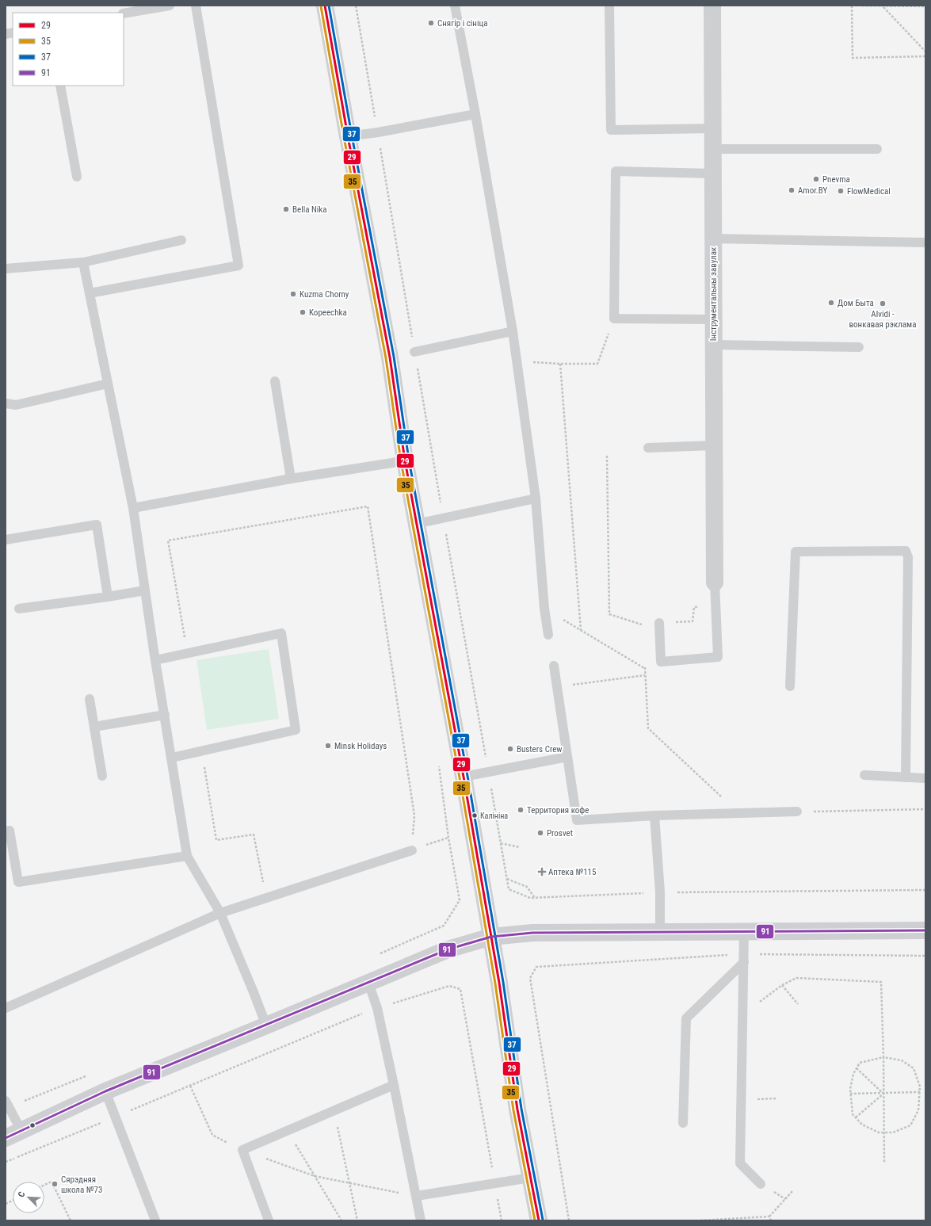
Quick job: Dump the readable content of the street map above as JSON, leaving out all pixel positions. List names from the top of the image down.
{
  "streets": {
    "street": ["Інструментальны завулак"]
  },
  "places": {
    "other": [
      "Снягір і сініца",
      "Pnevma",
      "Amor.BY",
      "FlowMedical",
      "Bella Nika",
      "Kuzma Chorny",
      "Дом Быта",
      "Alvidi - вонкавая рэклама",
      "Kopeechka",
      "Minsk Holidays",
      "Busters Crew",
      "Территория кофе",
      "Калініна",
      "Prosvet",
      "Сярэдняя школа №73"
    ],
    "health": ["Аптека №115"]
  },
  "lines": [
    "transit line 29",
    "transit line 37",
    "transit line 35",
    "transit line 91"
  ],
  "legend": [
    "29",
    "35",
    "37",
    "91"
  ],
  "north": "top left"
}
